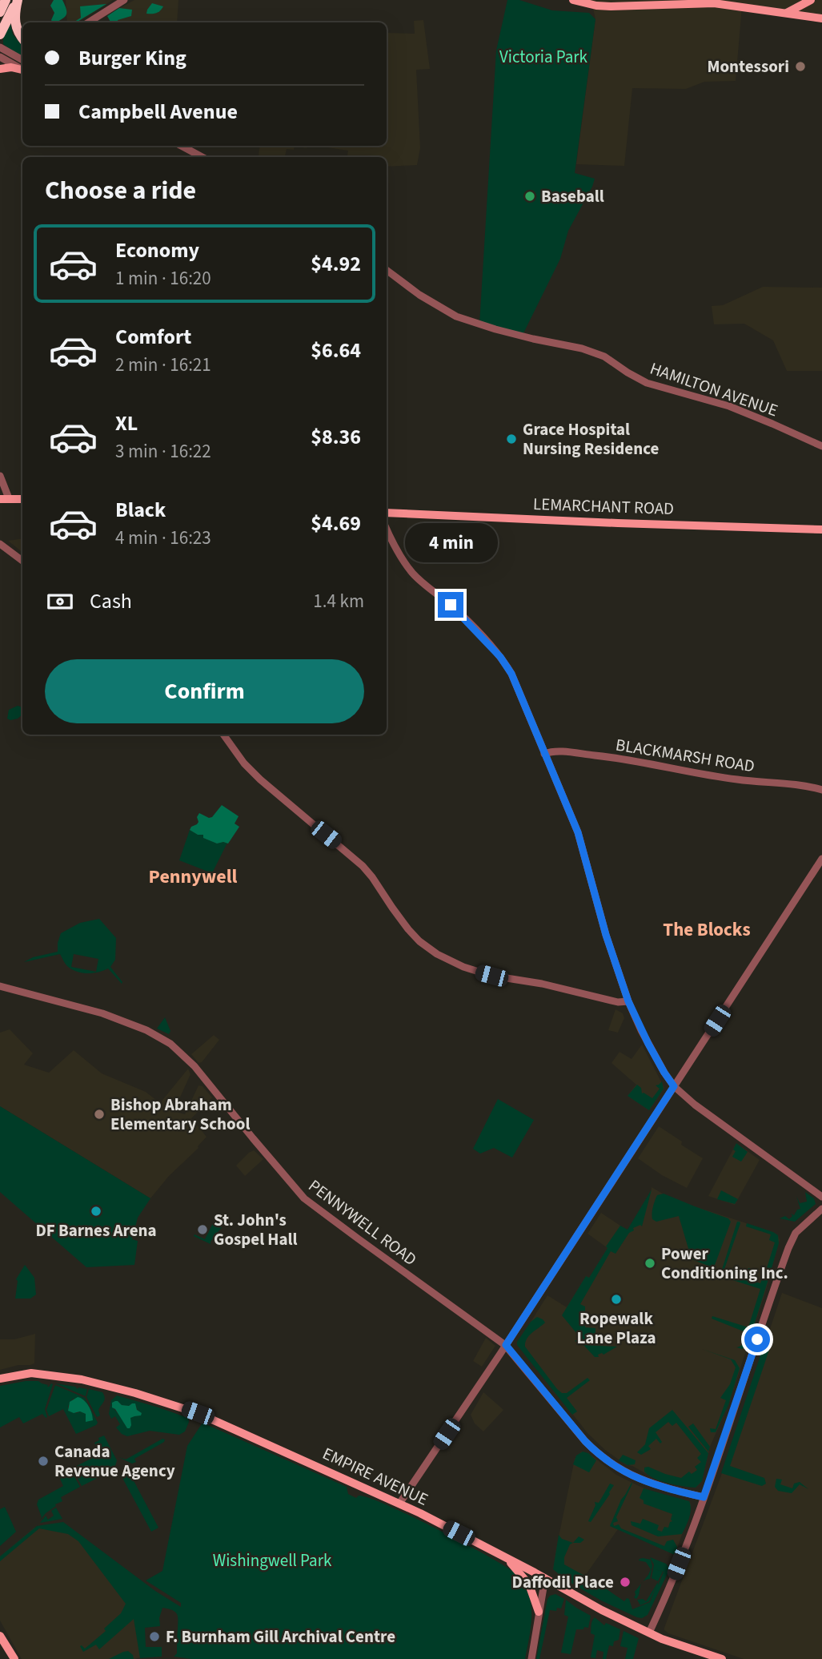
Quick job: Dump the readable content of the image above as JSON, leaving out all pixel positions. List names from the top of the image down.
{
  "streets": {
    "main road": ["LEMARCHANT ROAD", "EMPIRE AVENUE"],
    "street": ["HAMILTON AVENUE", "BLACKMARSH ROAD", "PENNYWELL ROAD"]
  },
  "districts": ["Pennywell", "The Blocks"],
  "parks": ["Victoria Park", "Wishingwell Park"],
  "places": [
    "Montessori",
    "Baseball",
    "Grace Hospital Nursing Residence",
    "Bishop Abraham Elementary School",
    "DF Barnes Arena",
    "St. John's Gospel Hall",
    "Power Conditioning Inc.",
    "Ropewalk Lane Plaza",
    "Canada Revenue Agency",
    "Daffodil Place",
    "F. Burnham Gill Archival Centre"
  ],
  "page": {
    "banner": ["Burger King", "Campbell Avenue"],
    "heading": "Choose a ride",
    "list": [
      {
        "name": "Economy",
        "note": "1 min · 16:20",
        "value": "$4.92"
      },
      {
        "name": "Comfort",
        "note": "2 min · 16:21",
        "value": "$6.64"
      },
      {
        "name": "XL",
        "note": "3 min · 16:22",
        "value": "$8.36"
      },
      {
        "name": "Black",
        "note": "4 min · 16:23",
        "value": "$4.69"
      }
    ],
    "bubble": "4 min",
    "pay": ["Cash", "1.4 km"],
    "buttons": "Confirm"
  }
}
